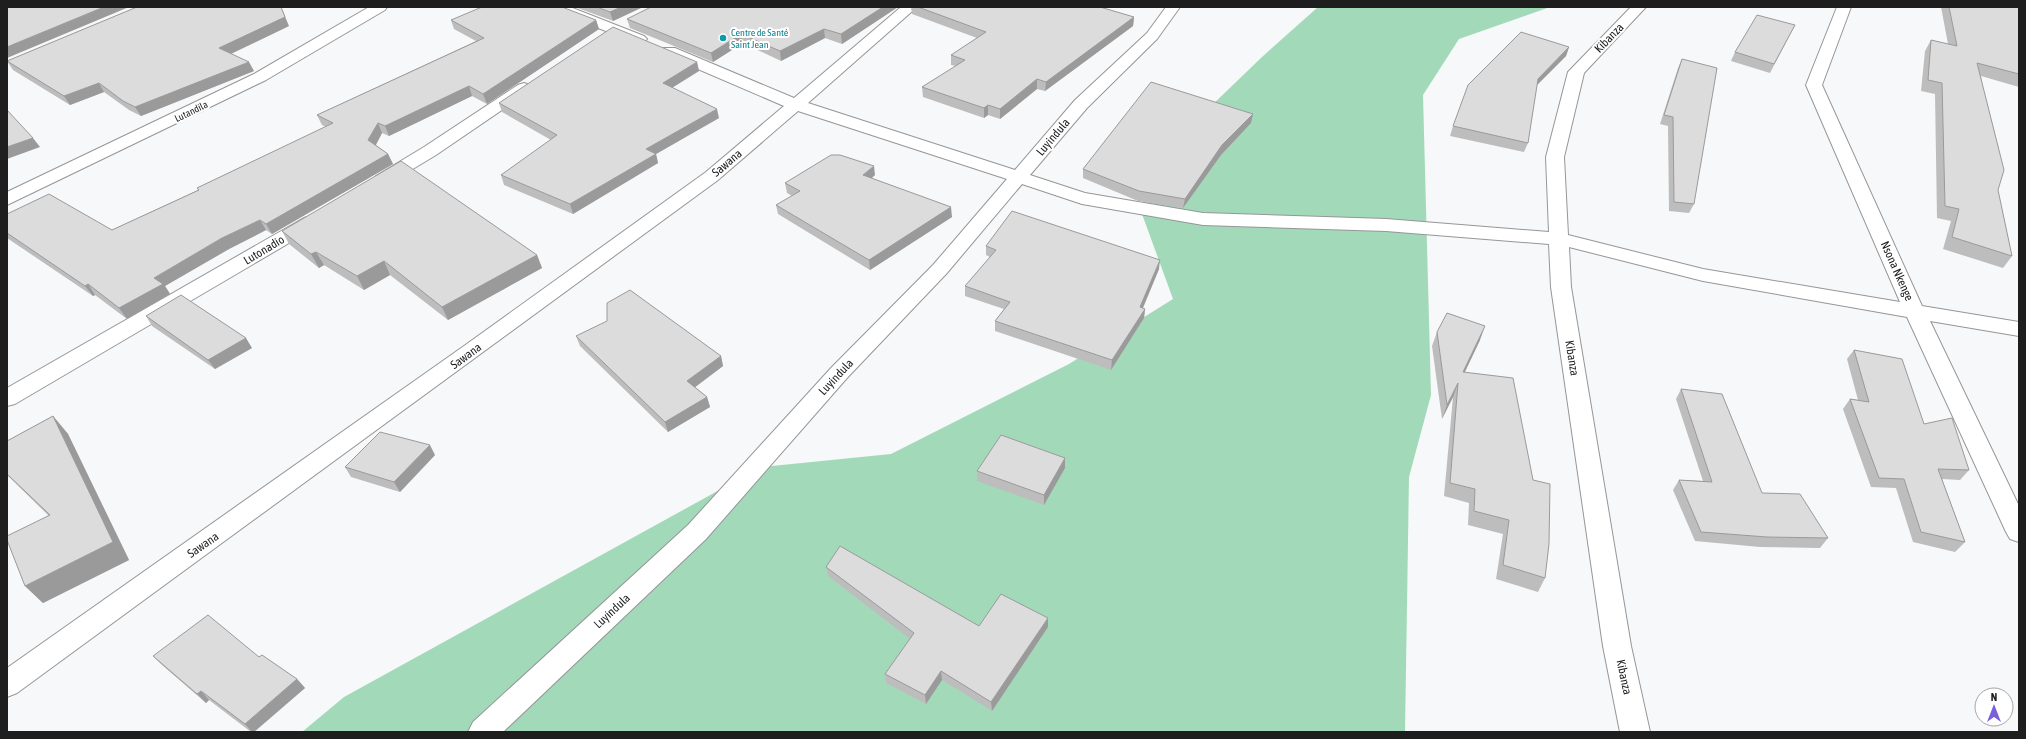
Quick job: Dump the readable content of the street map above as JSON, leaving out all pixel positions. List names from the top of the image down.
{
  "streets": {
    "street": [
      "Kibanza",
      "Lutandila",
      "Luyindula",
      "Sawana",
      "Lutonadio",
      "Nsona Nkenge"
    ]
  },
  "places": ["Centre de Santé Saint Jean"],
  "north": "top"
}
